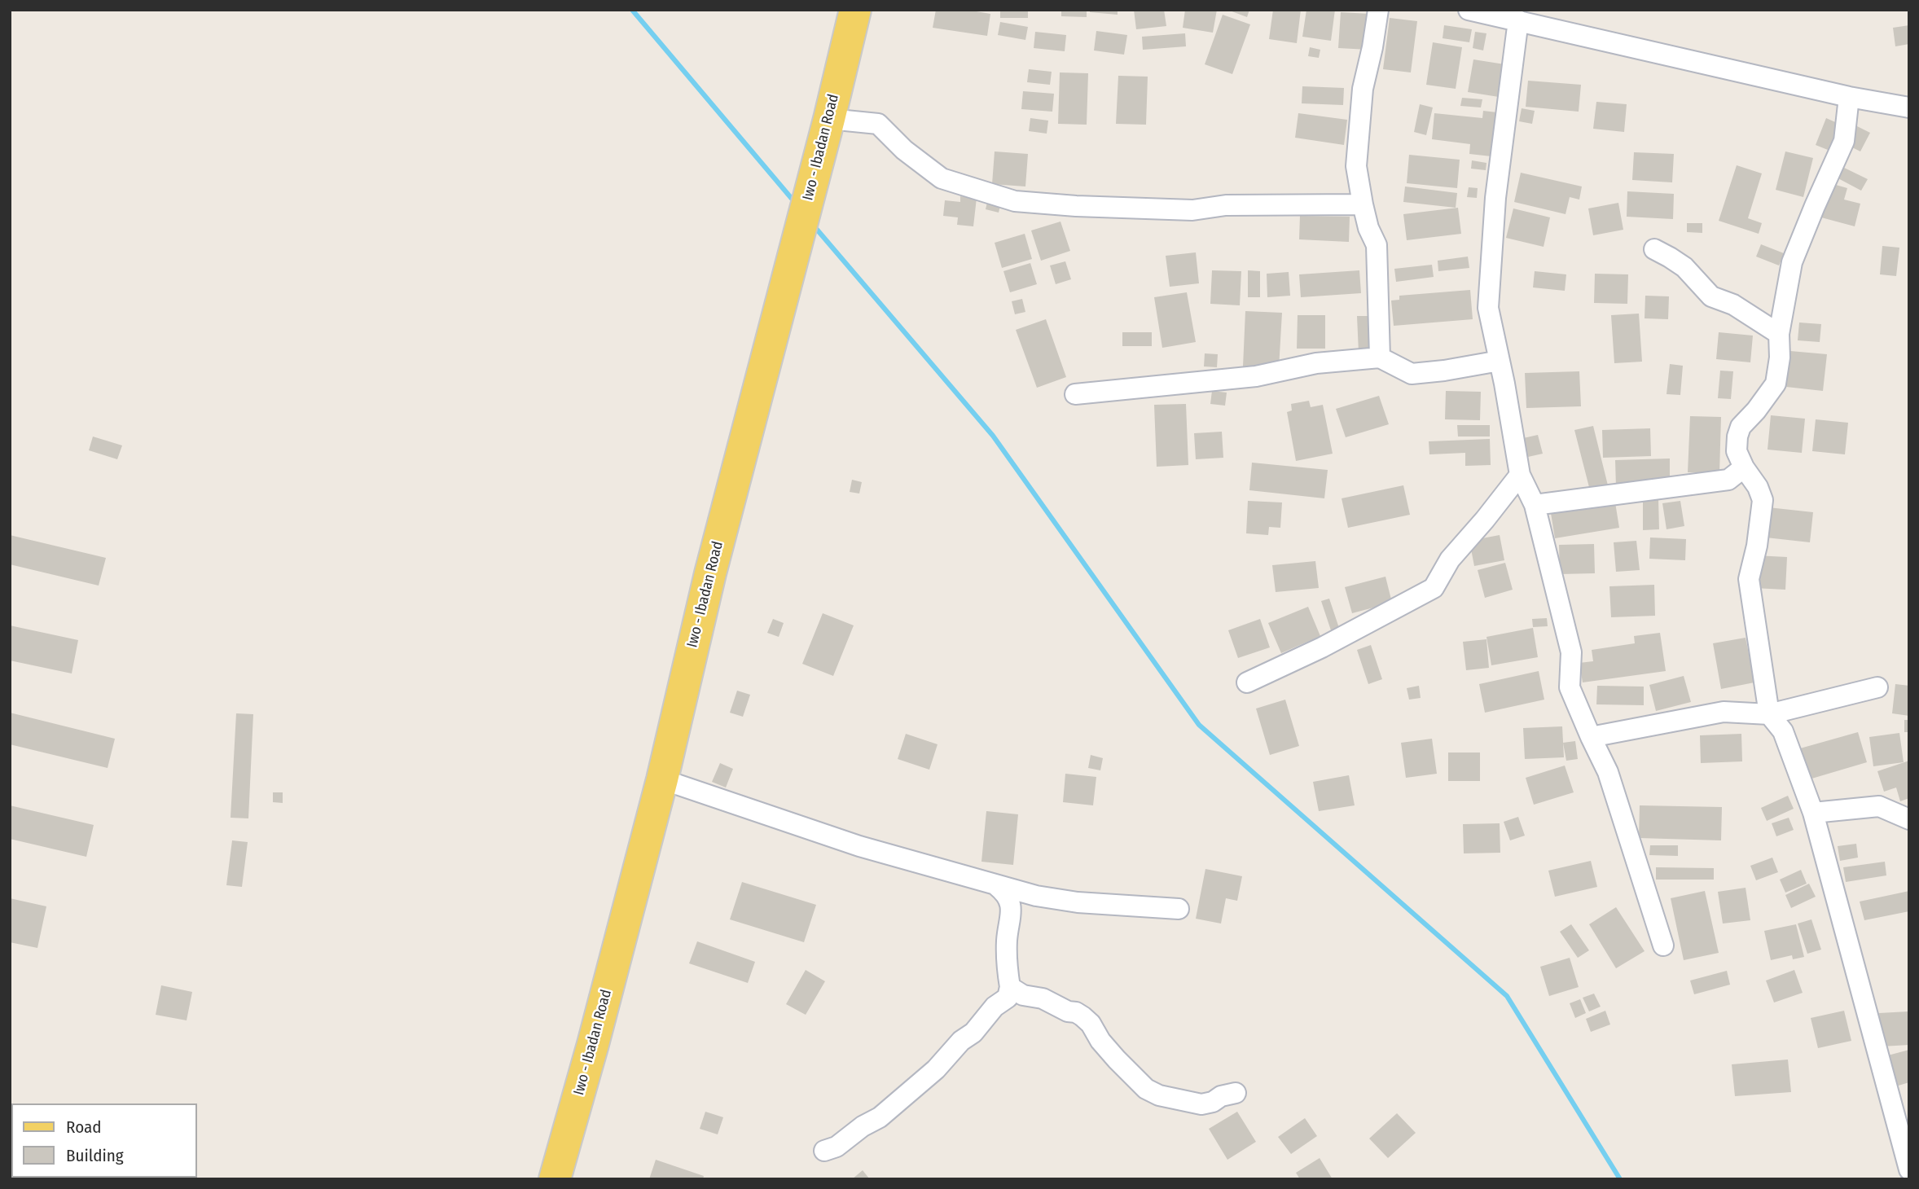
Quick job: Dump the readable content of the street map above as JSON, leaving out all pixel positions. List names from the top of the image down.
{
  "streets": {
    "main road": ["Iwo - Ibadan Road"]
  },
  "legend": ["Road", "Building"]
}
